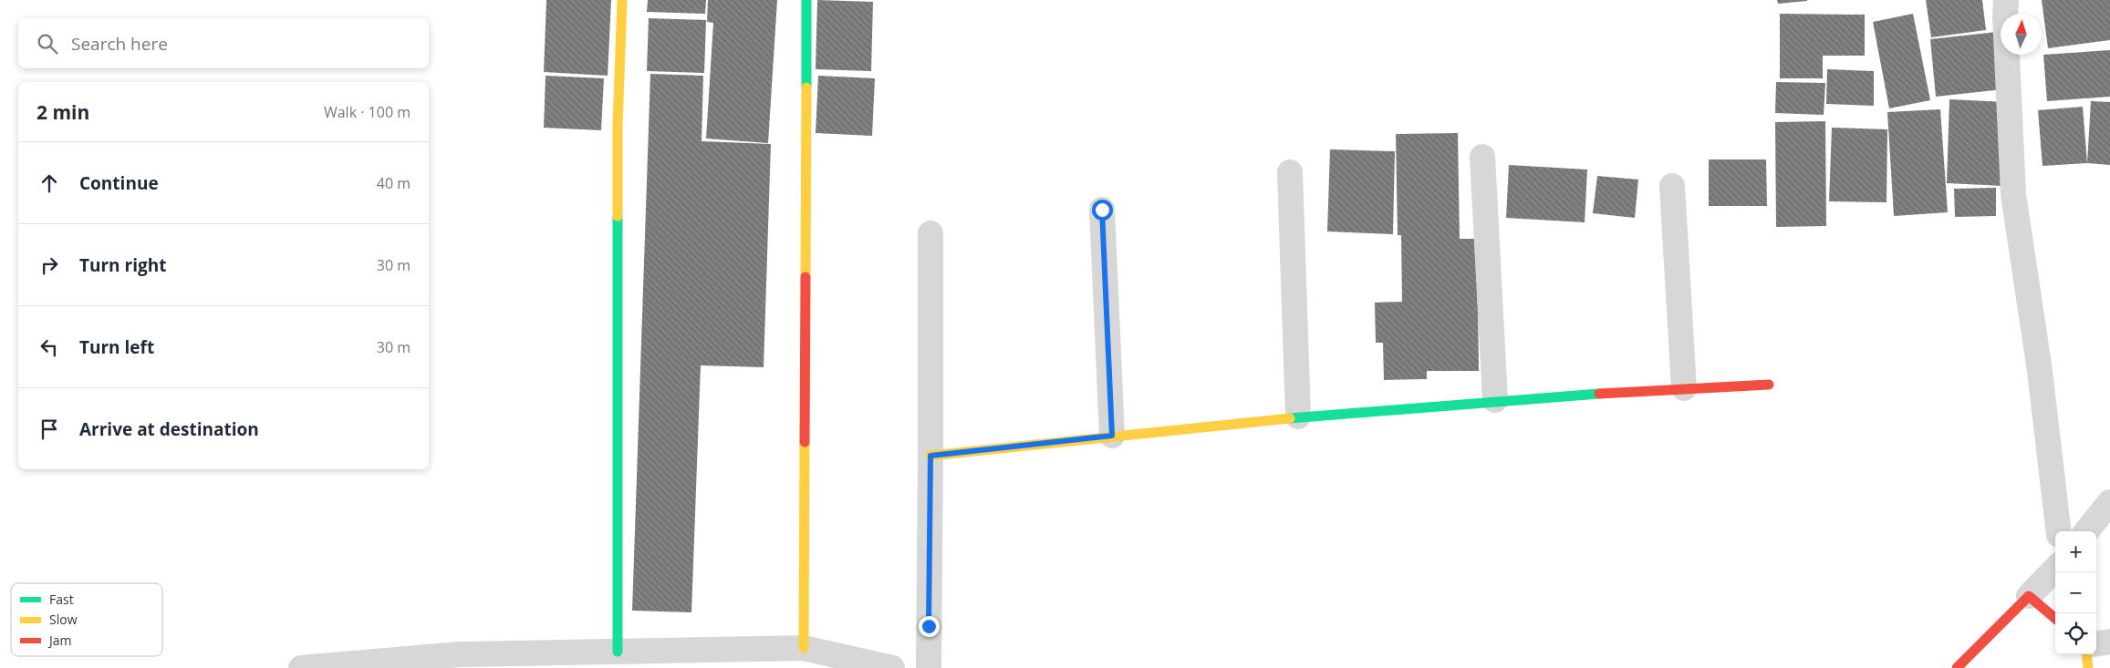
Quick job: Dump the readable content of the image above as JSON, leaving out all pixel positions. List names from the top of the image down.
{
  "legend": ["Fast", "Slow", "Jam"],
  "north": "top",
  "page": {
    "search": "Search here",
    "heading": ["2 min", "Walk · 100 m"],
    "list": [
      ["Continue", "40 m"],
      ["Turn right", "30 m"],
      ["Turn left", "30 m"],
      "Arrive at destination"
    ],
    "map_buttons": ["+", "−"]
  }
}
